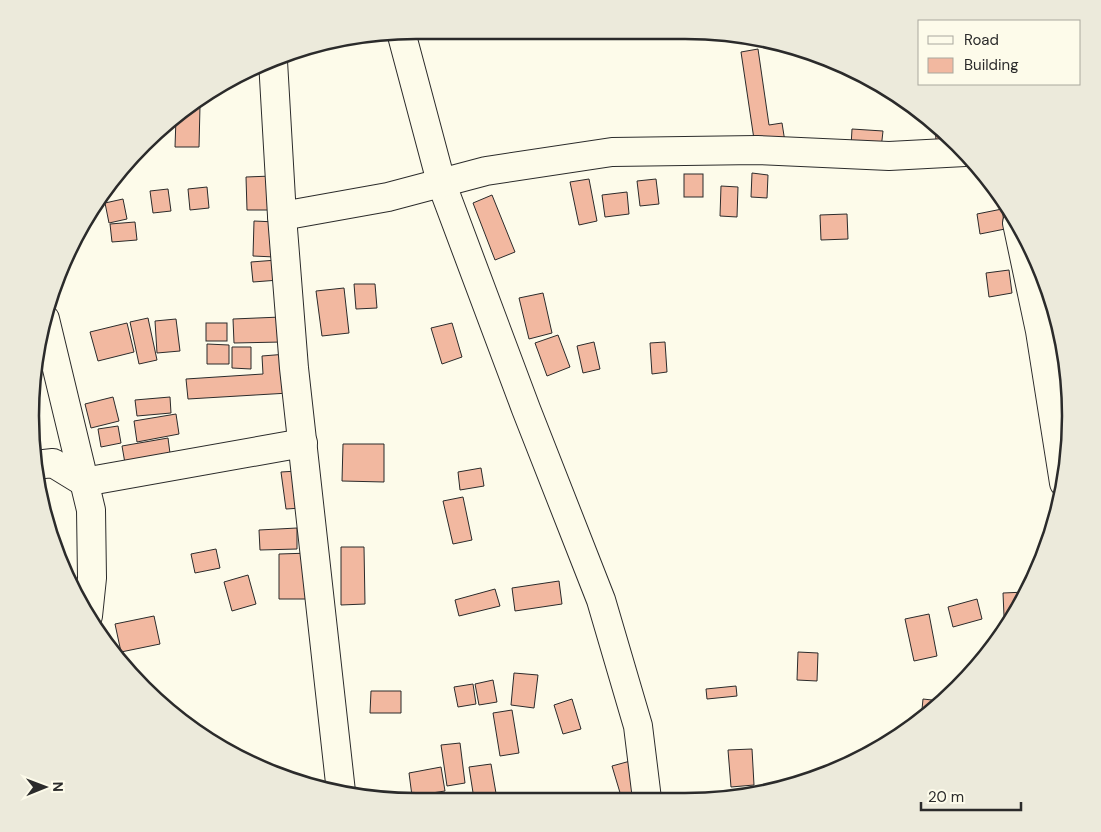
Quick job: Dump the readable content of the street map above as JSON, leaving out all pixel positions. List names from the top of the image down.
{
  "legend": ["Road", "Building"],
  "scale_bar": "20 m",
  "north": "right"
}
